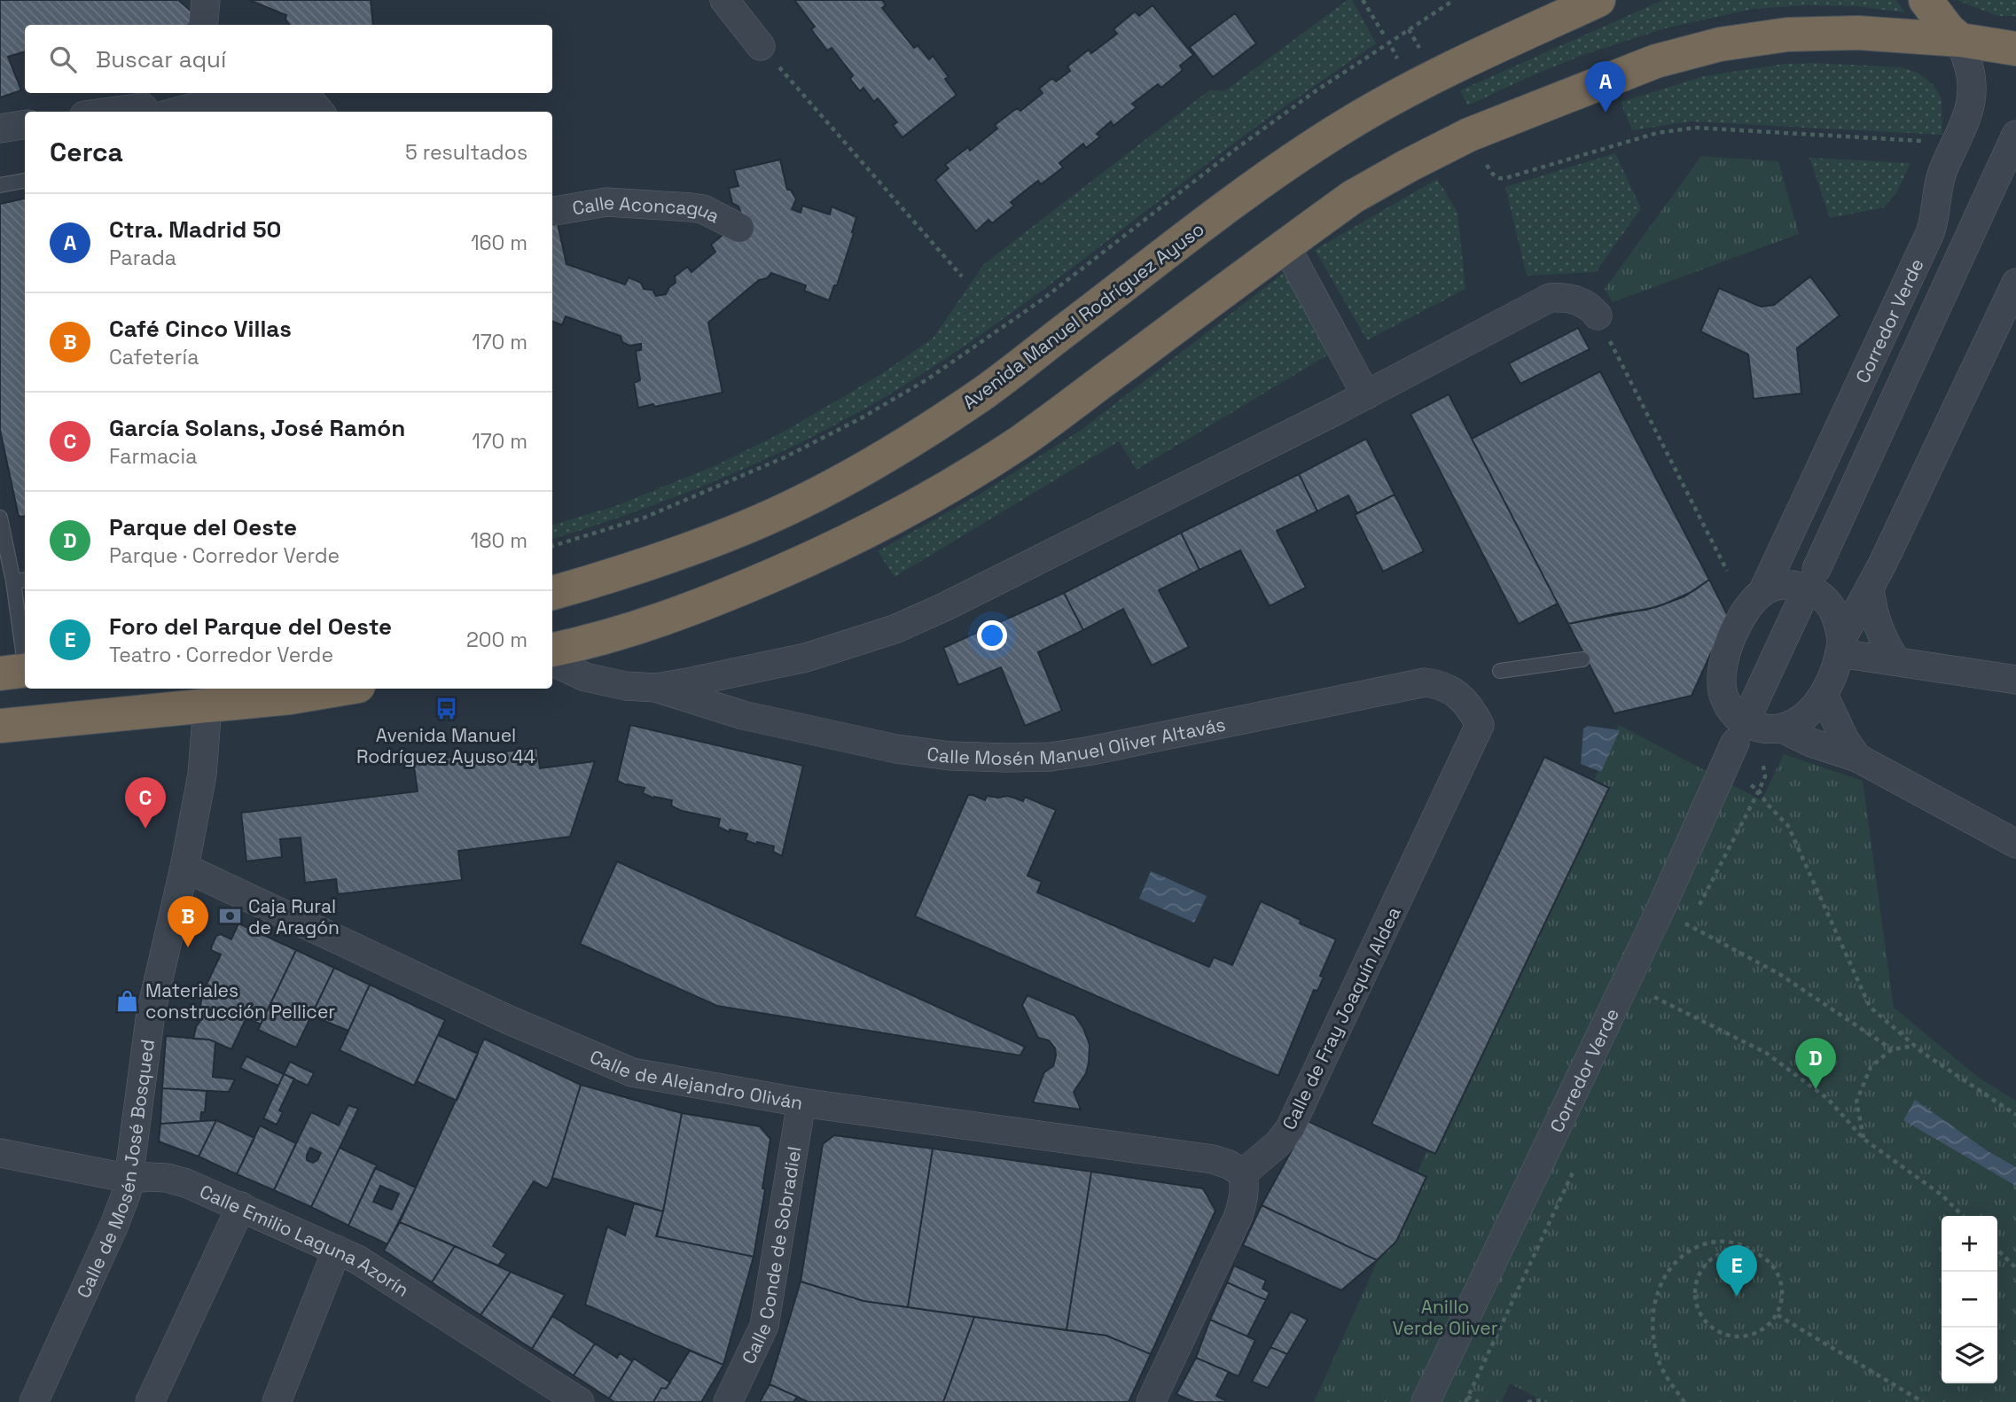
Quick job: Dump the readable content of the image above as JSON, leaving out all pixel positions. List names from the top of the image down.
{
  "streets": {
    "highway": ["Avenida Manuel Rodríguez Ayuso"],
    "street": [
      "Calle Aconcagua",
      "Corredor Verde",
      "Calle Mosén Manuel Oliver Altavás",
      "Calle de Fray Joaquín Aldea",
      "Calle de Alejandro Oliván",
      "Calle de Mosén José Bosqued",
      "Calle Emilio Laguna Azorín",
      "Calle Conde de Sobradiel"
    ]
  },
  "crossings": [
    ["Calle Mosén Manuel Oliver Altavás", "Calle de Fray Joaquín Aldea"],
    ["Calle de Fray Joaquín Aldea", "Calle de Alejandro Oliván"],
    ["Calle de Alejandro Oliván", "Calle de Mosén José Bosqued"],
    ["Calle de Alejandro Oliván", "Calle Conde de Sobradiel"],
    ["Calle de Mosén José Bosqued", "Calle Emilio Laguna Azorín"]
  ],
  "parks": ["Anillo Verde Oliver"],
  "places": {
    "bus stop": ["Avenida Manuel Rodríguez Ayuso 44"],
    "bank": ["Caja Rural de Aragón"],
    "shop": ["Materiales construcción Pellicer"]
  },
  "page": {
    "search": "Buscar aquí",
    "pins": [
      "A",
      "C",
      "B",
      "D",
      "E"
    ],
    "heading": ["Cerca", "5 resultados"],
    "list": [
      {
        "mark": "A",
        "name": "Ctra. Madrid 50",
        "note": "Parada",
        "value": "160 m"
      },
      {
        "mark": "B",
        "name": "Café Cinco Villas",
        "note": "Cafetería",
        "value": "170 m"
      },
      {
        "mark": "C",
        "name": "García Solans, José Ramón",
        "note": "Farmacia",
        "value": "170 m"
      },
      {
        "mark": "D",
        "name": "Parque del Oeste",
        "note": "Parque · Corredor Verde",
        "value": "180 m"
      },
      {
        "mark": "E",
        "name": "Foro del Parque del Oeste",
        "note": "Teatro · Corredor Verde",
        "value": "200 m"
      }
    ],
    "map_buttons": ["+", "−"]
  }
}
